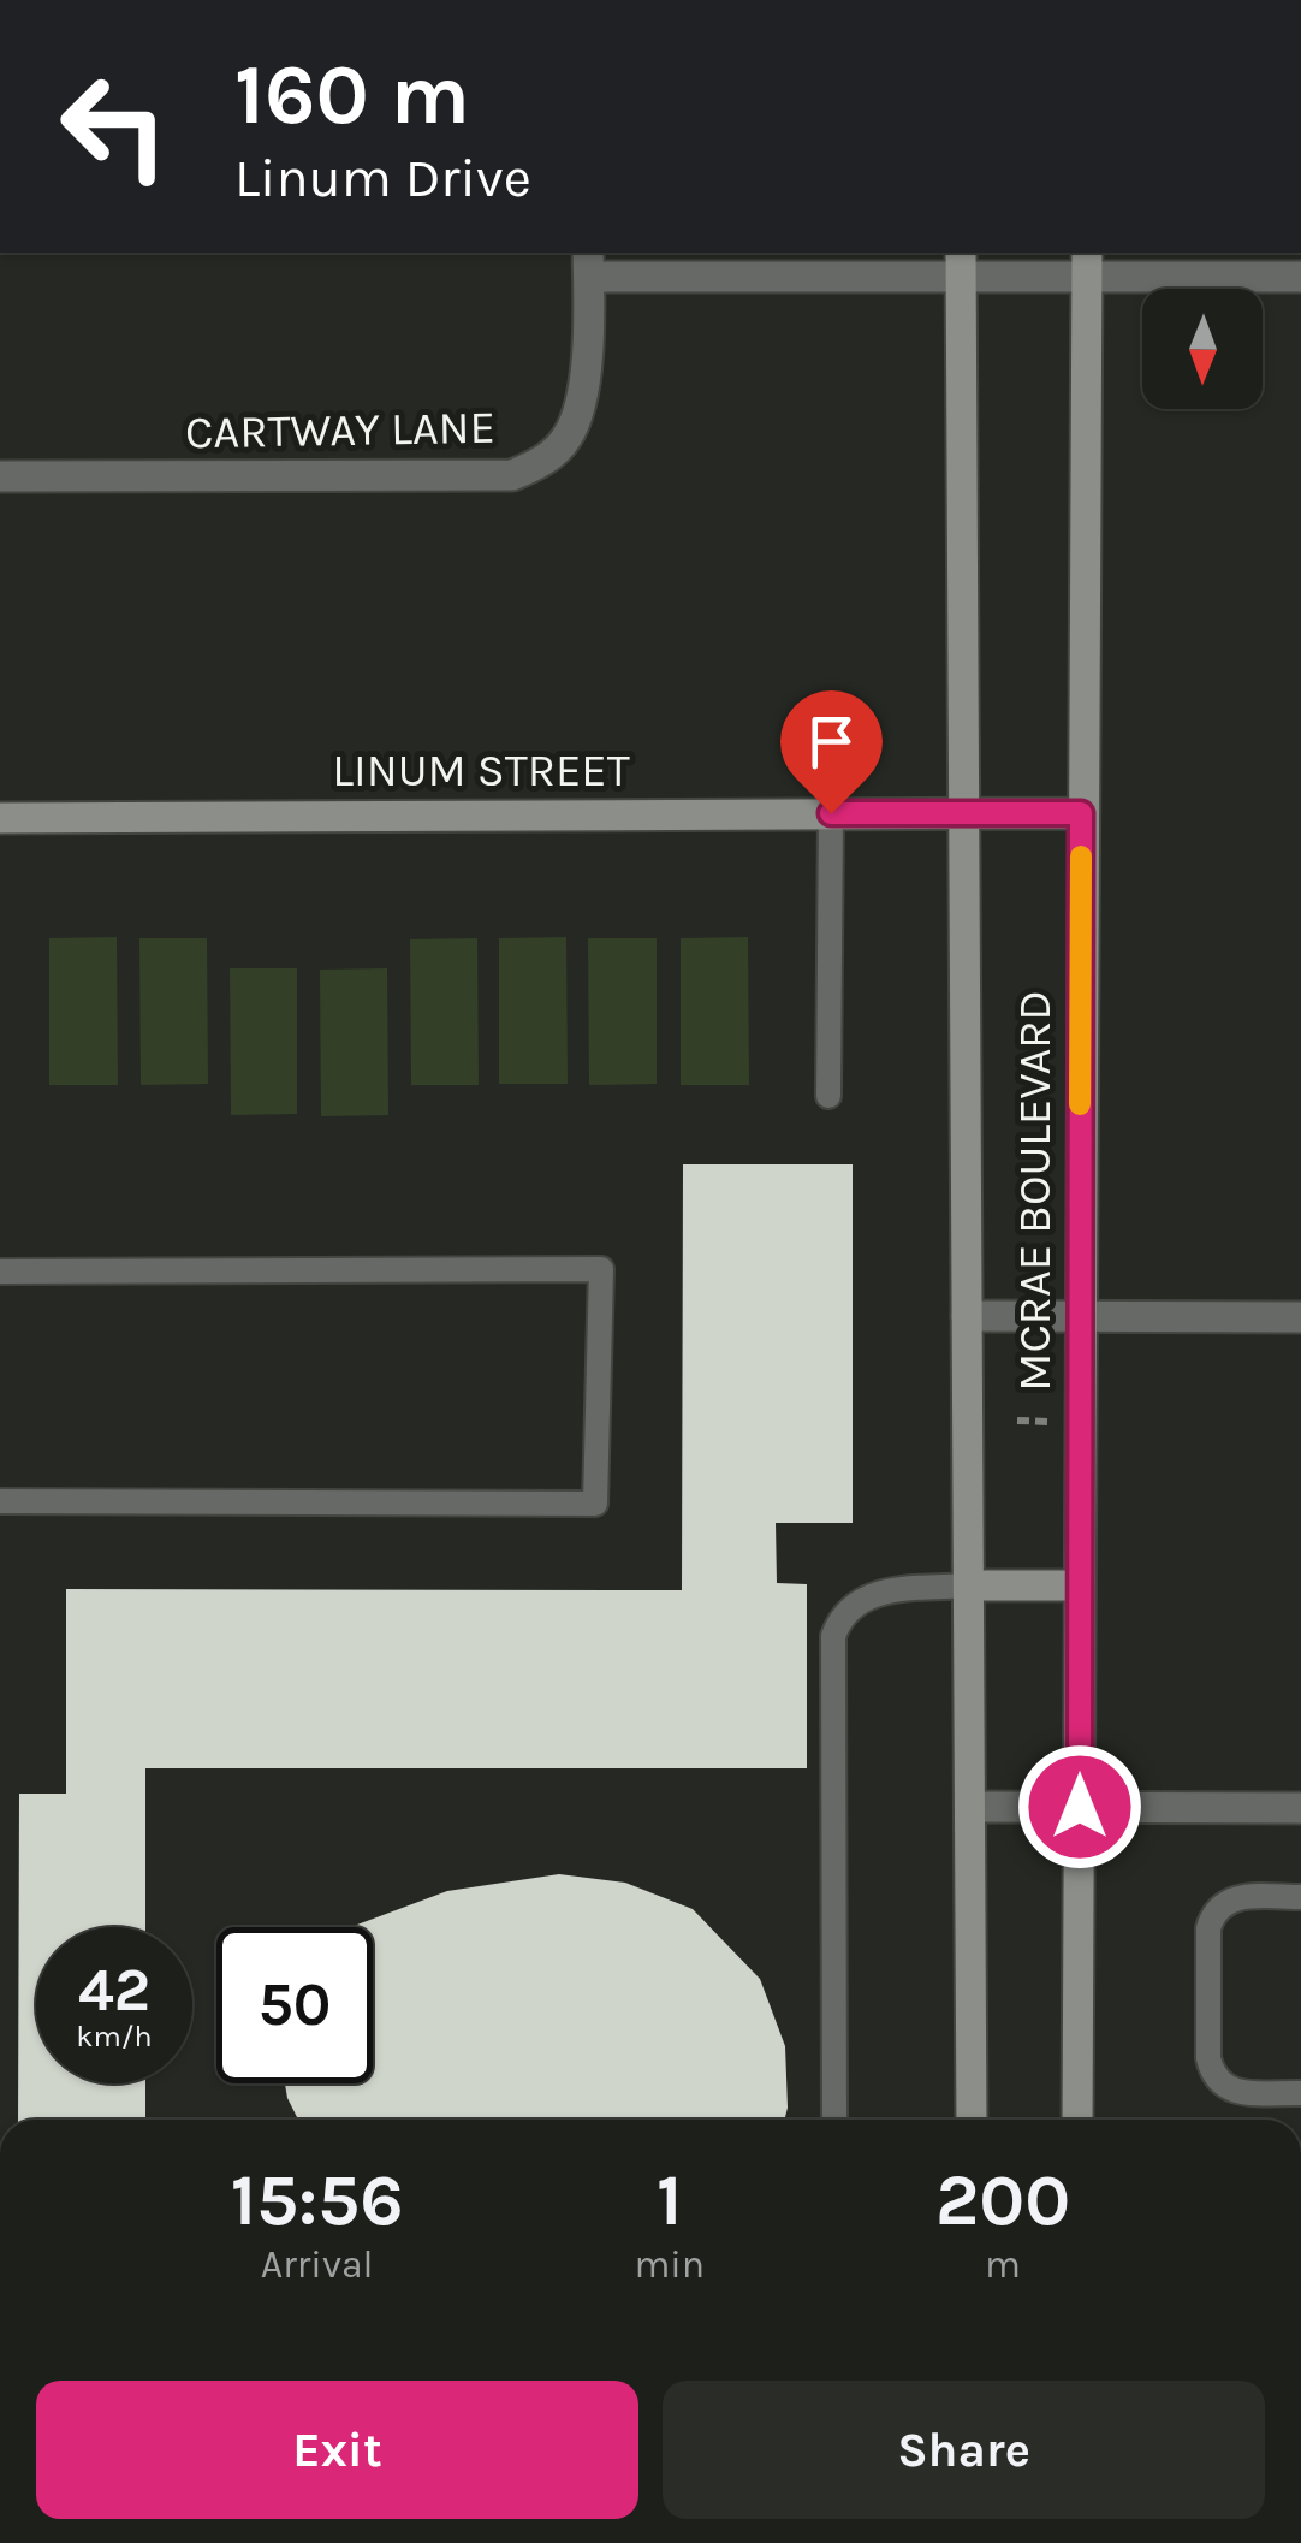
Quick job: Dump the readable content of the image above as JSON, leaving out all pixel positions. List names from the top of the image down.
{
  "streets": {
    "main road": ["LINUM STREET", "MCRAE BOULEVARD"],
    "street": ["CARTWAY LANE"]
  },
  "crossings": [
    ["CARTWAY LANE", "MCRAE BOULEVARD"],
    ["LINUM STREET", "MCRAE BOULEVARD"]
  ],
  "north": "bottom",
  "page": {
    "turn": ["160 m", "Linum Drive"],
    "speed": "42 km/h",
    "limit": "50",
    "eta": [
      "15:56",
      "Arrival",
      "1",
      "min",
      "200",
      "m"
    ],
    "buttons": ["Exit", "Share"]
  }
}
